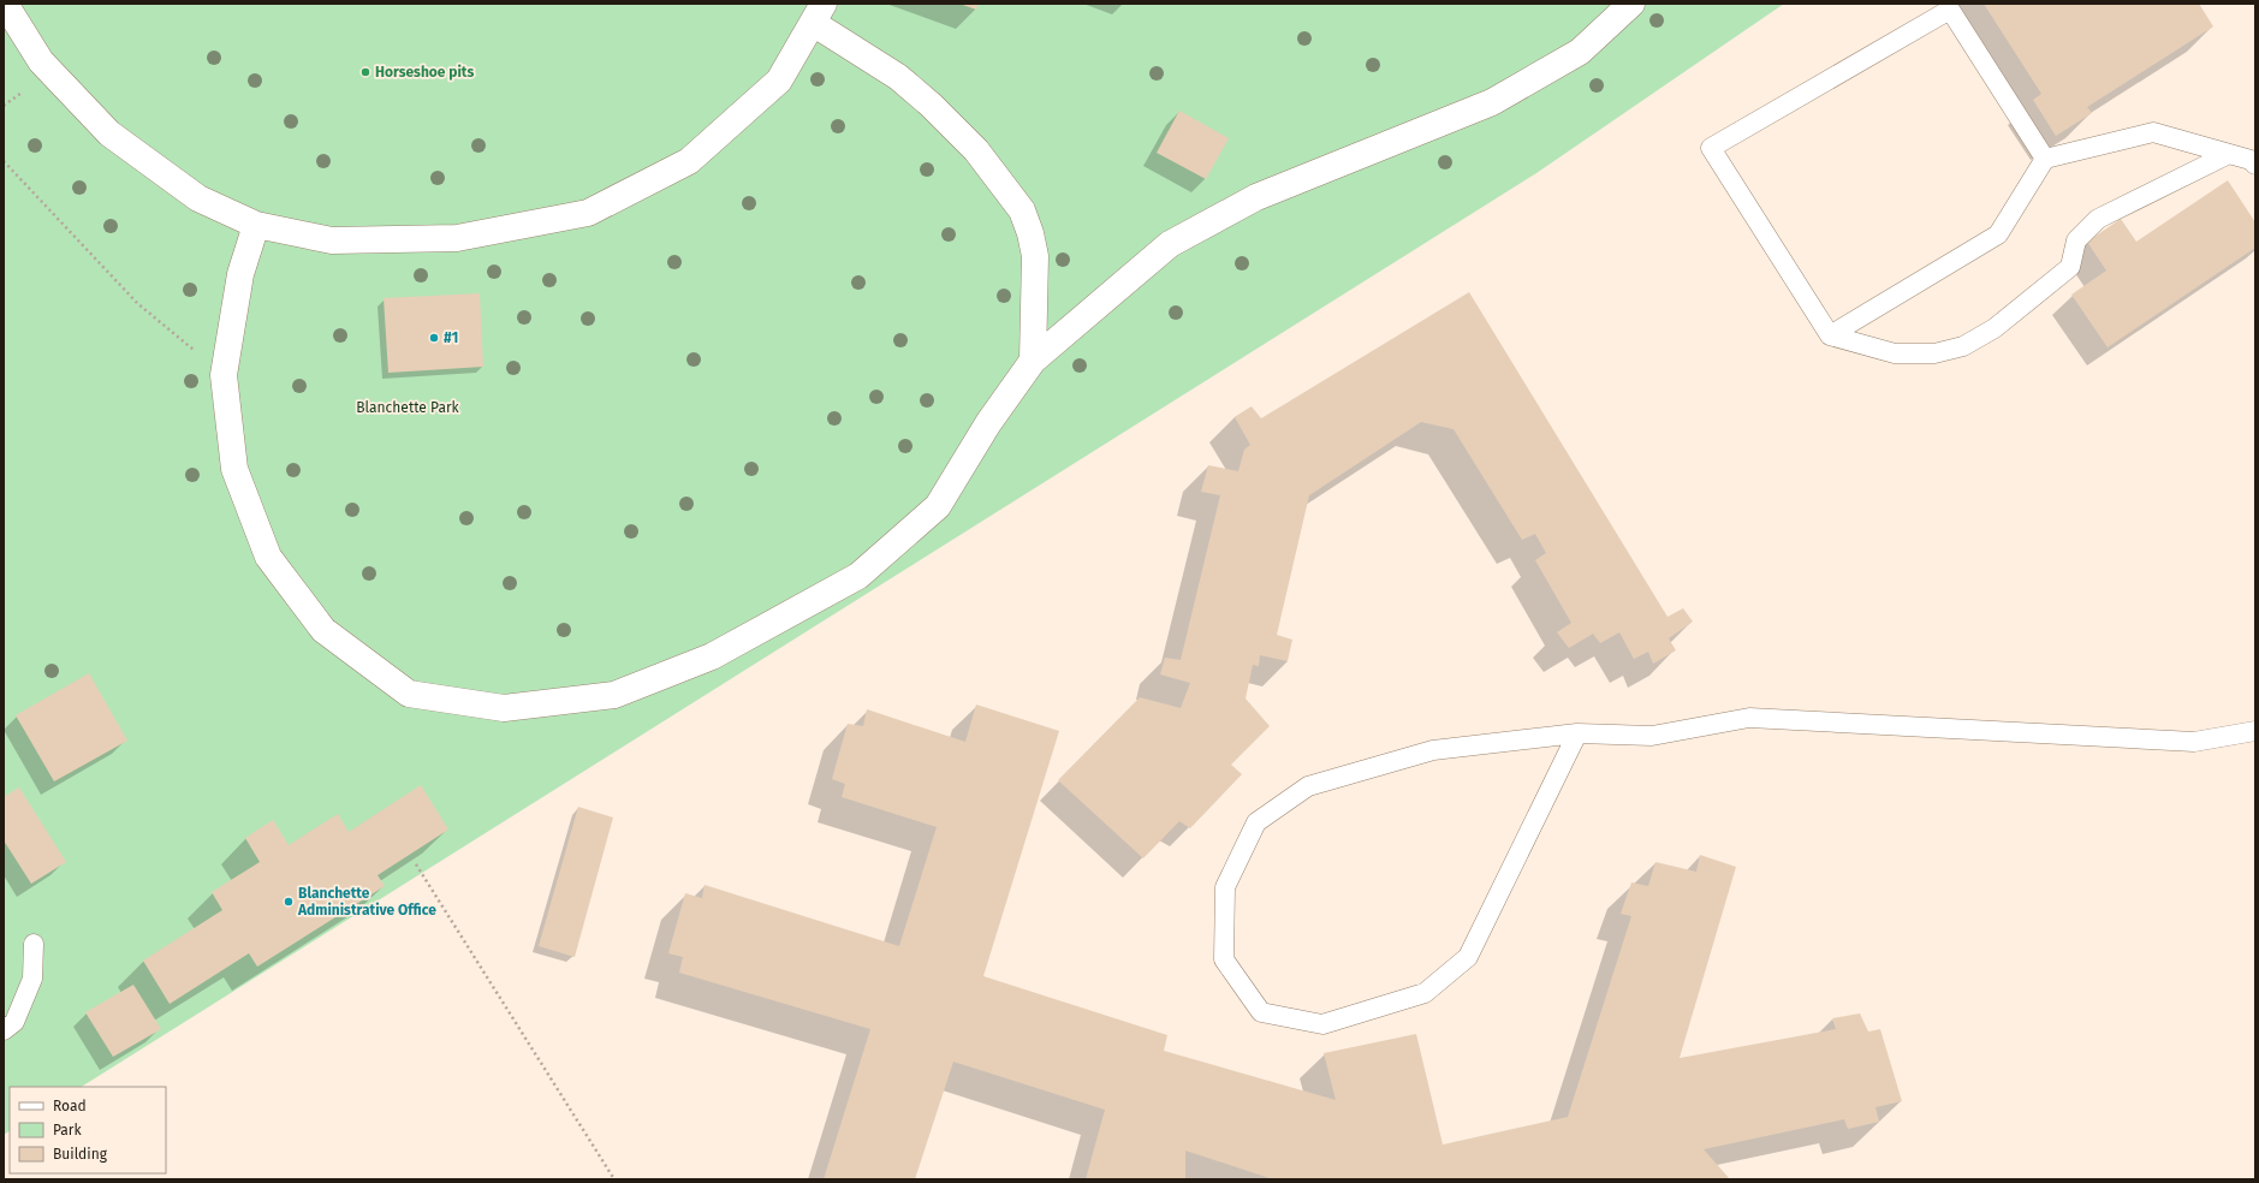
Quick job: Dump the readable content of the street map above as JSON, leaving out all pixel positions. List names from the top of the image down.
{
  "parks": ["Blanchette Park"],
  "places": ["Horseshoe pits", "#1", "Blanchette Administrative Office"],
  "legend": ["Road", "Park", "Building"]
}
